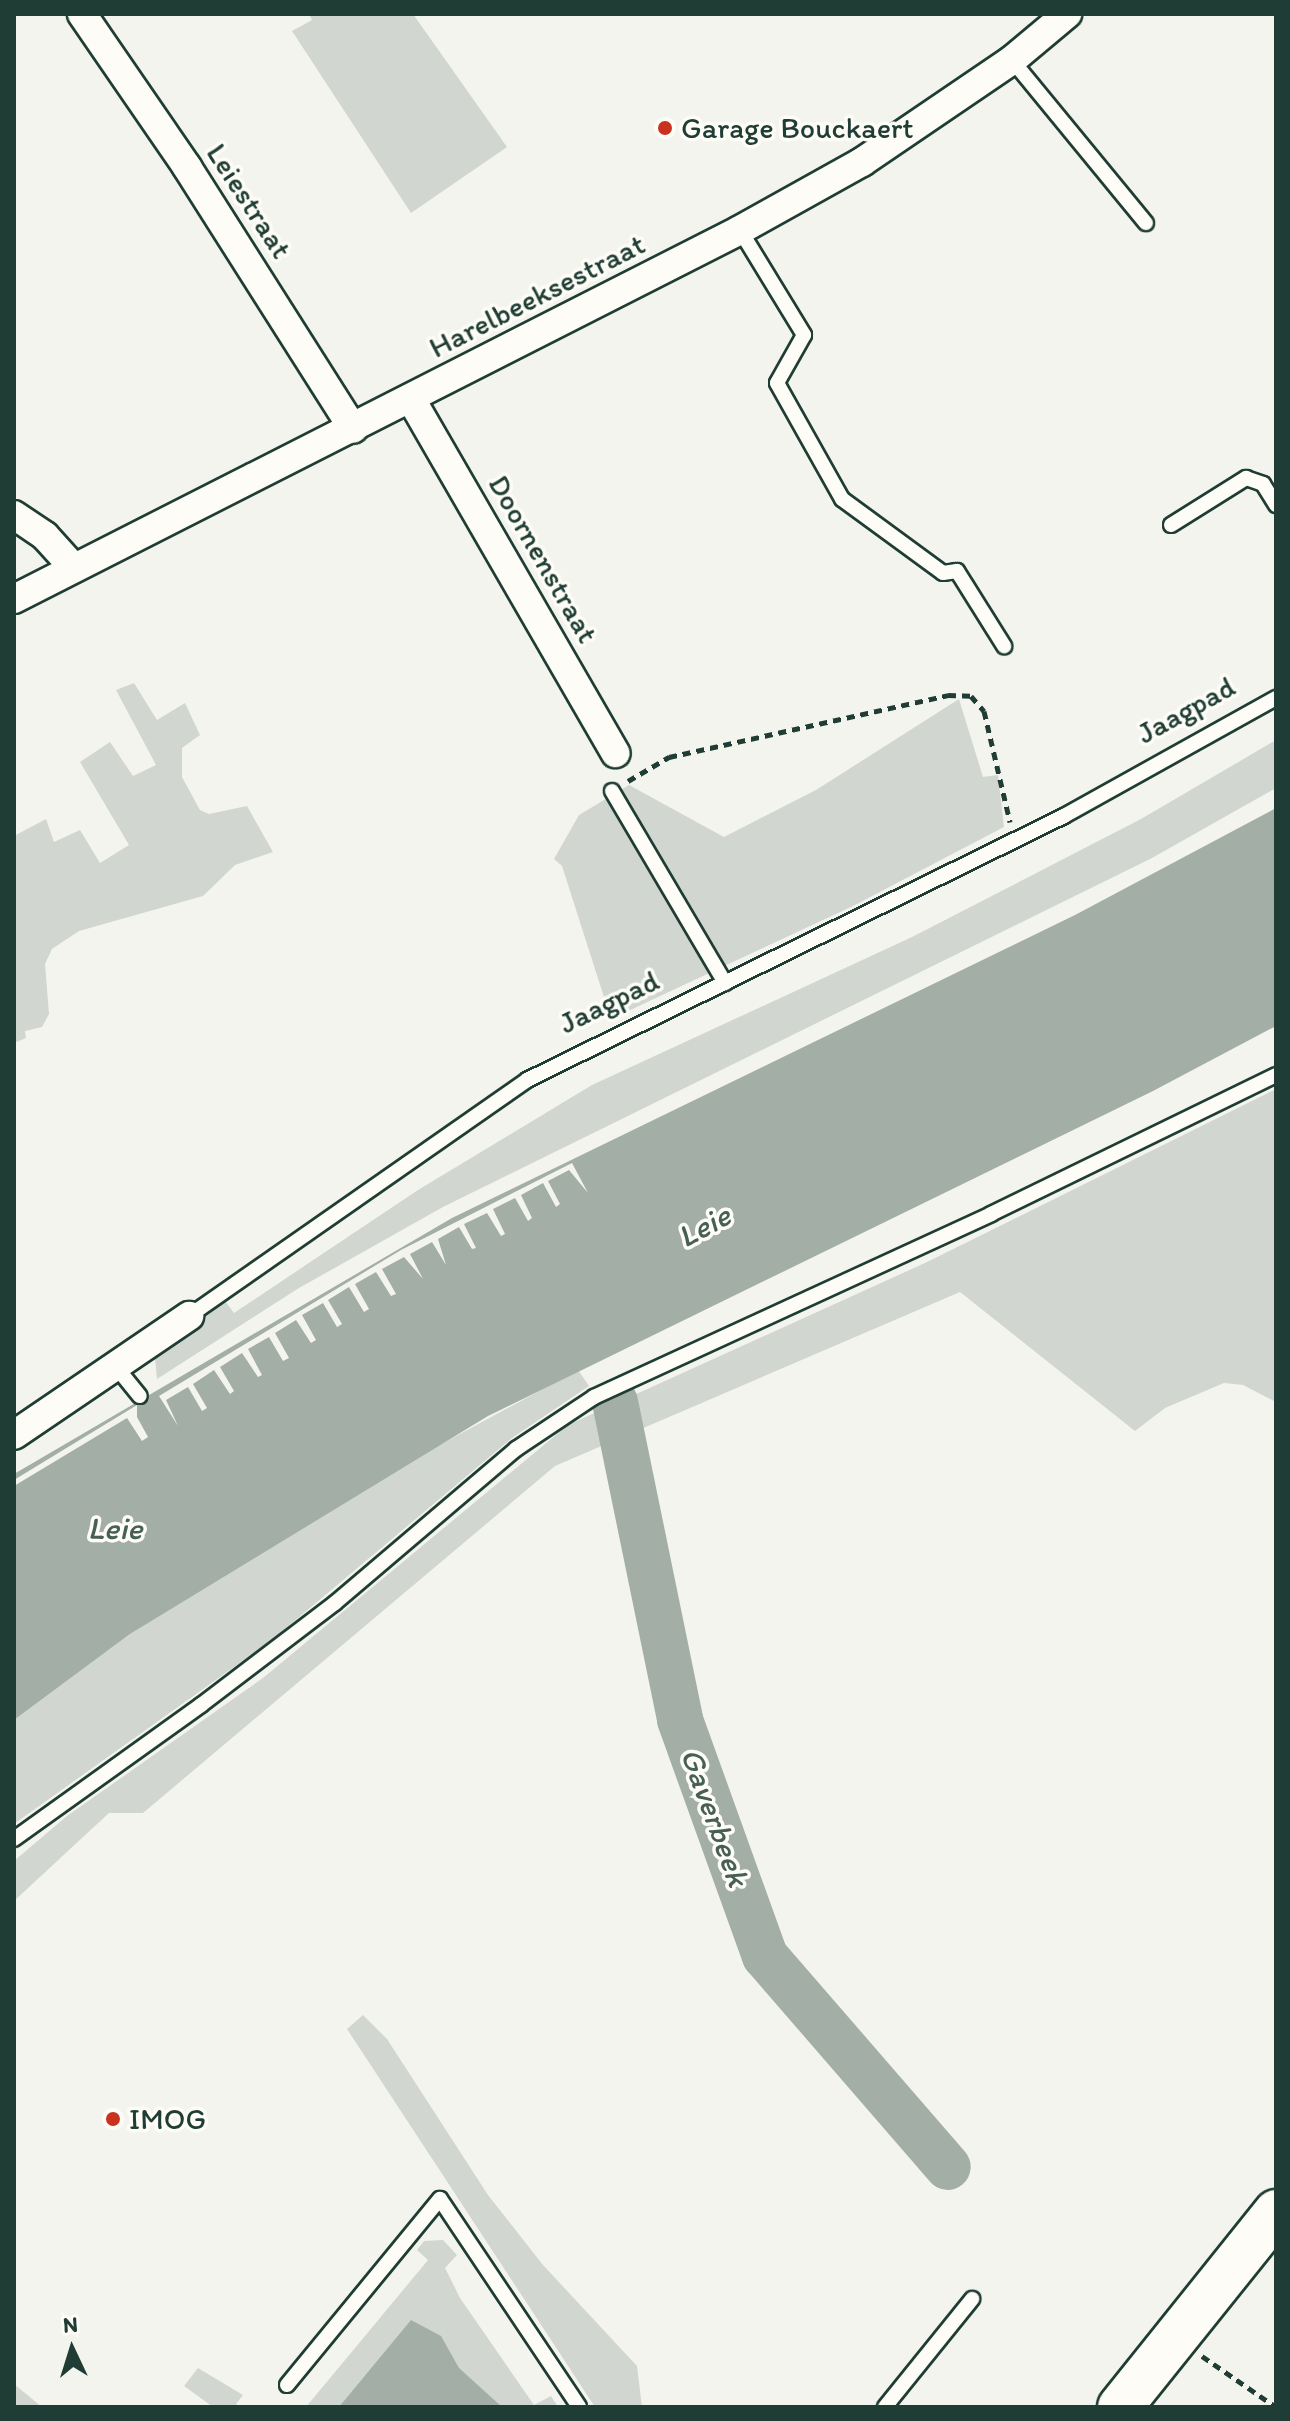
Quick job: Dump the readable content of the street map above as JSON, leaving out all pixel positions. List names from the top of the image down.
{
  "streets": {
    "street": [
      "Leiestraat",
      "Harelbeeksestraat",
      "Doornenstraat",
      "Jaagpad"
    ]
  },
  "crossings": [
    ["Leiestraat", "Harelbeeksestraat"],
    ["Harelbeeksestraat", "Doornenstraat"]
  ],
  "water": ["Leie", "Gaverbeek"],
  "places": ["Garage Bouckaert", "IMOG"],
  "north": "top"
}
